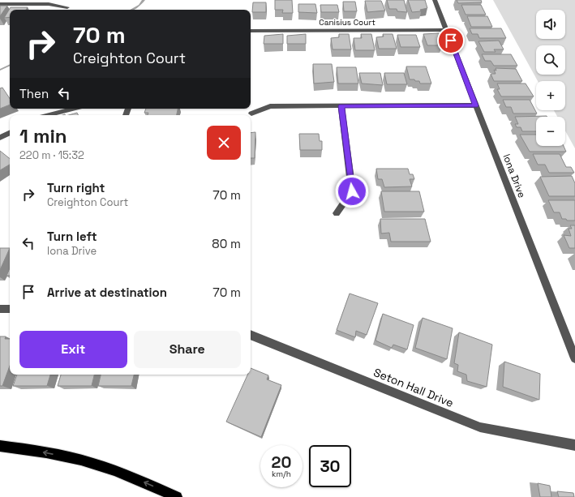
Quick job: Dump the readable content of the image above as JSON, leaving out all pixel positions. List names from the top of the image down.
{
  "streets": {
    "street": ["Canisius Court", "Iona Drive", "Seton Hall Drive"]
  },
  "crossings": [
    ["Canisius Court", "Iona Drive"]
  ],
  "page": {
    "map_buttons": ["+", "−"],
    "turn": ["70 m", "Creighton Court"],
    "then": "Then",
    "heading": ["1 min", "220 m · 15:32"],
    "list": [
      {
        "name": "Turn right",
        "note": "Creighton Court",
        "value": "70 m"
      },
      {
        "name": "Turn left",
        "note": "Iona Drive",
        "value": "80 m"
      },
      {
        "name": "Arrive at destination",
        "value": "70 m"
      }
    ],
    "buttons": ["Exit", "Share"],
    "speed": "20 km/h",
    "limit": "30"
  }
}
